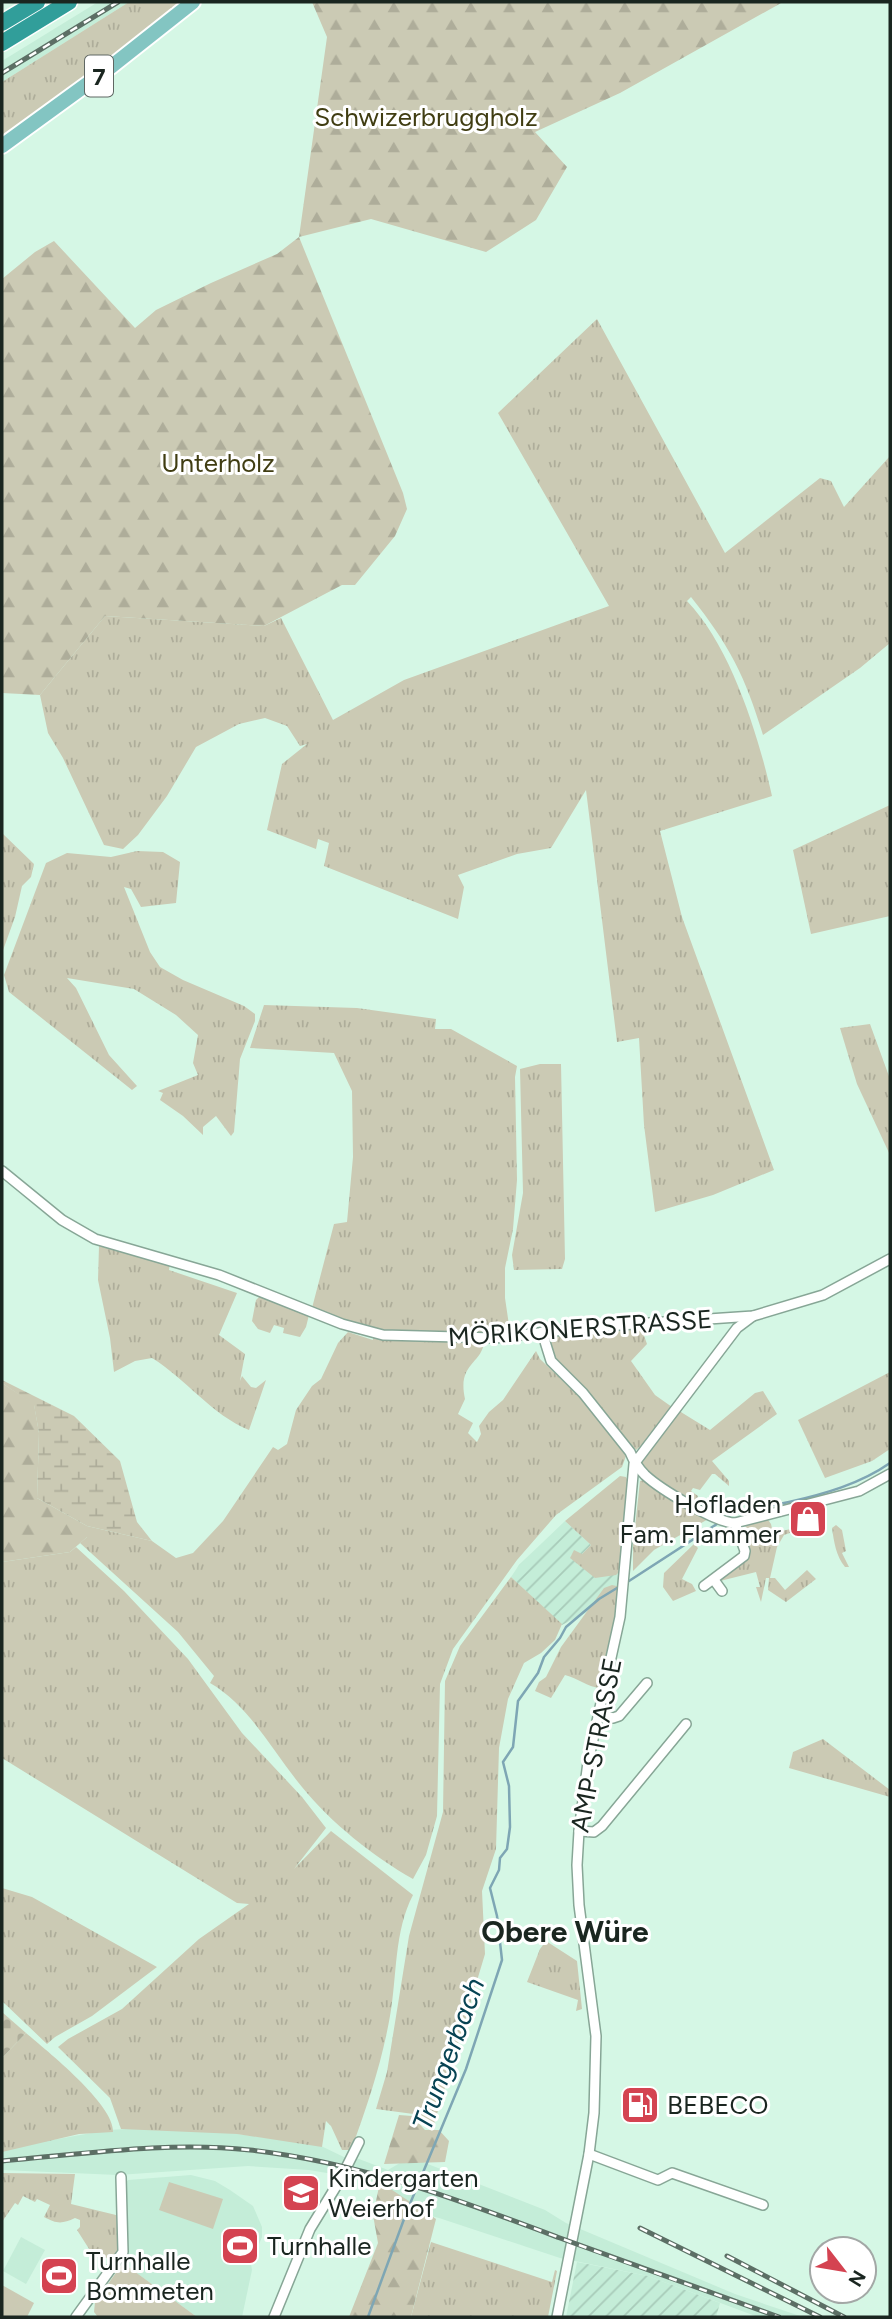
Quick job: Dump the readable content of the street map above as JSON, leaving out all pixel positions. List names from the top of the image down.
{
  "streets": {
    "main road": ["7"],
    "street": ["MÖRIKONERSTRASSE", "AMP-STRASSE"]
  },
  "districts": ["Obere Würe"],
  "water": ["Trungerbach"],
  "parks": ["Schwizerbruggholz", "Unterholz"],
  "places": {
    "shop": ["Hofladen Fam. Flammer"],
    "fuel station": ["BEBECO"],
    "school or university": ["Kindergarten Weierhof"],
    "sports": ["Turnhalle", "Turnhalle Bommeten"]
  },
  "north": "bottom right"
}
